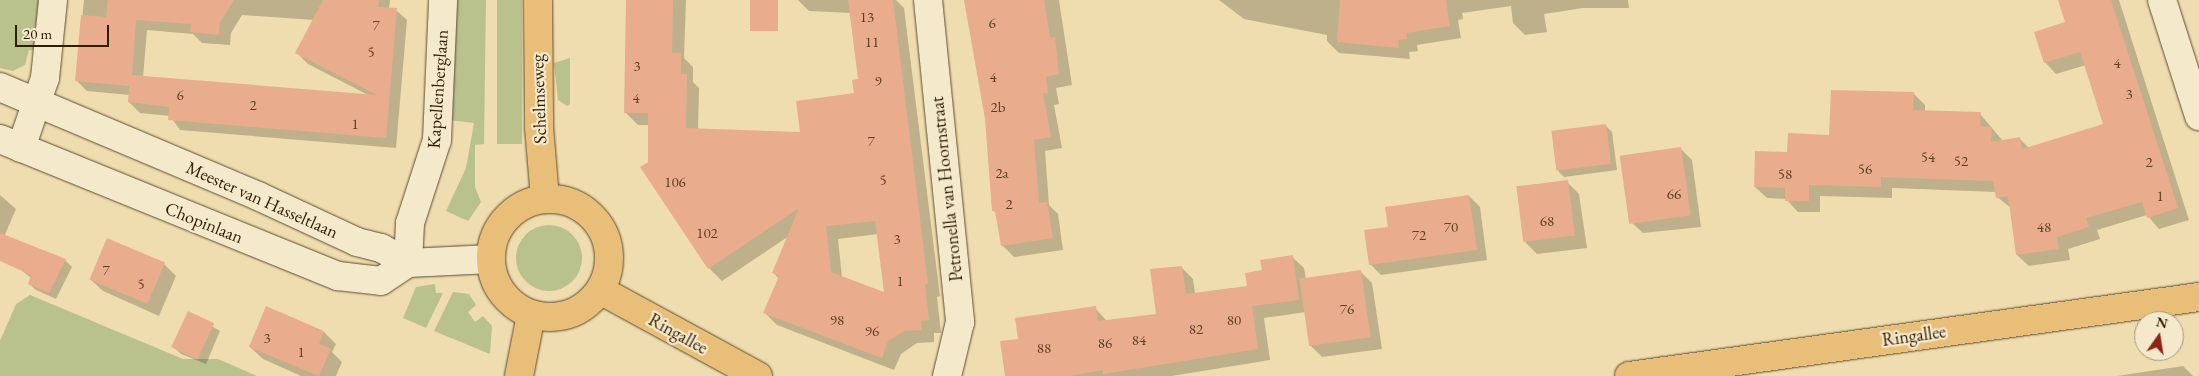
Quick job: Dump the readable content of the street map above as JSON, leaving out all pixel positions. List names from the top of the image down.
{
  "streets": {
    "main road": ["Schelmseweg", "Ringallee"],
    "street": [
      "Kapellenberglaan",
      "Petronella van Hoornstraat",
      "Meester van Hasseltlaan",
      "Chopinlaan"
    ]
  },
  "crossings": [
    ["Kapellenberglaan", "Meester van Hasseltlaan"],
    ["Kapellenberglaan", "Chopinlaan"],
    ["Schelmseweg", "Ringallee"],
    ["Meester van Hasseltlaan", "Chopinlaan"]
  ],
  "house_numbers": [
    "13",
    "6",
    "7",
    "11",
    "5",
    "4",
    "3",
    "4",
    "9",
    "3",
    "6",
    "4",
    "2",
    "2b",
    "1",
    "7",
    "54",
    "52",
    "2",
    "56",
    "2a",
    "58",
    "5",
    "106",
    "66",
    "1",
    "2",
    "68",
    "70",
    "48",
    "102",
    "72",
    "3",
    "7",
    "1",
    "5",
    "76",
    "98",
    "80",
    "82",
    "96",
    "3",
    "84",
    "86",
    "88",
    "1"
  ],
  "scale_bar": "20 m",
  "north": "top"
}
